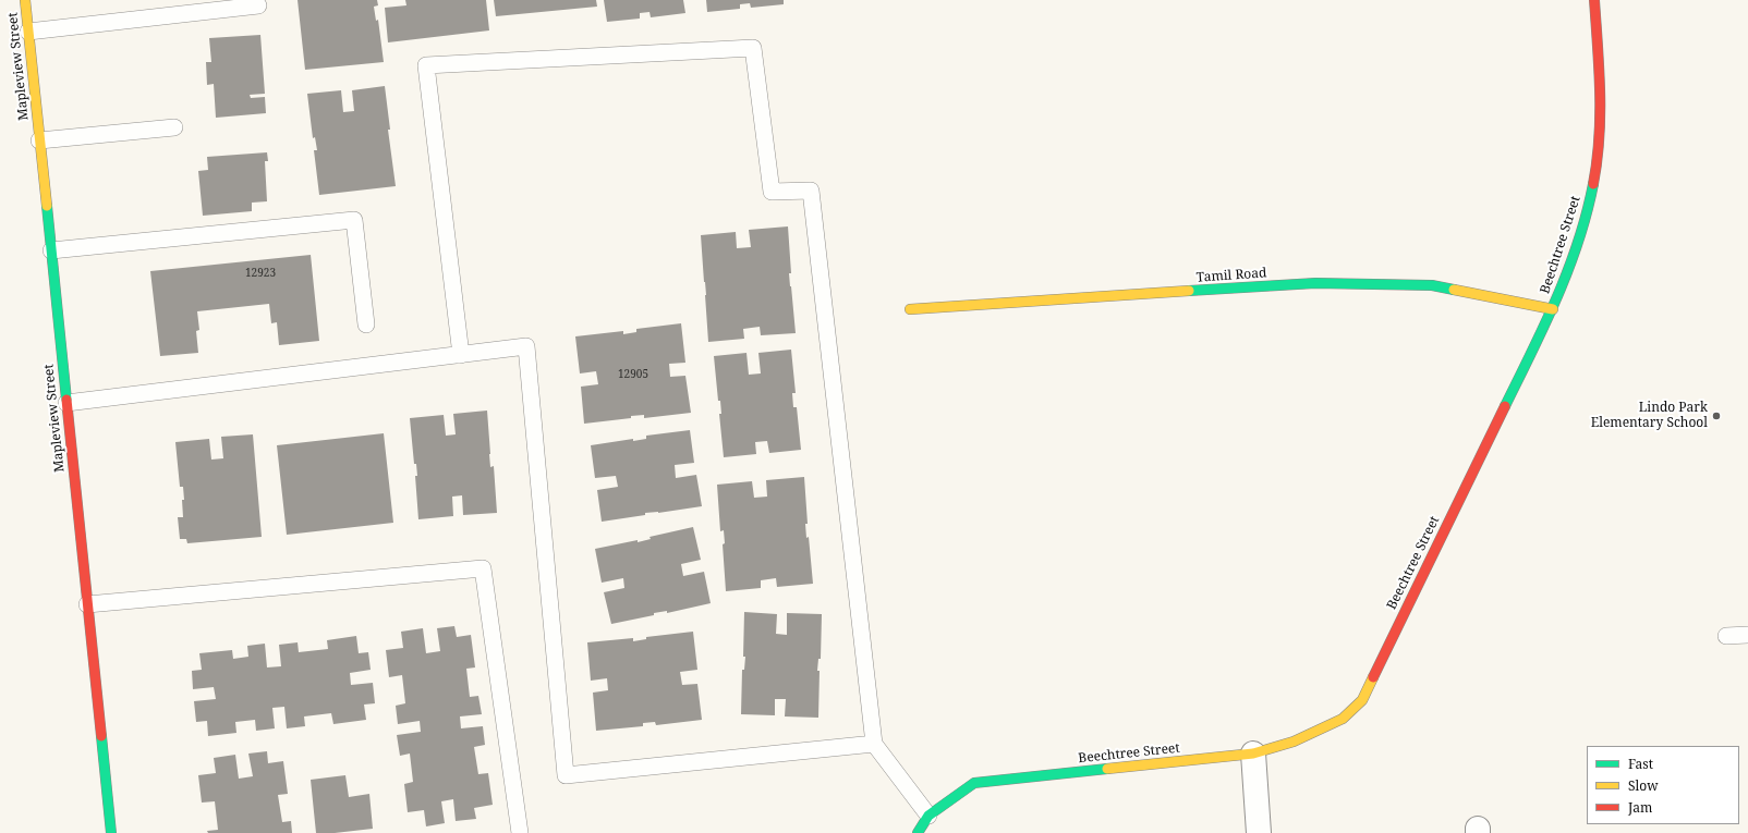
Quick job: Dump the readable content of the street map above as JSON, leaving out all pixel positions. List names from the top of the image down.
{
  "streets": {
    "street": ["Mapleview Street", "Beechtree Street", "Tamil Road"]
  },
  "crossings": [
    ["Beechtree Street", "Tamil Road"]
  ],
  "places": ["Lindo Park Elementary School"],
  "house_numbers": ["12923", "12905"],
  "legend": ["Fast", "Slow", "Jam"]
}
